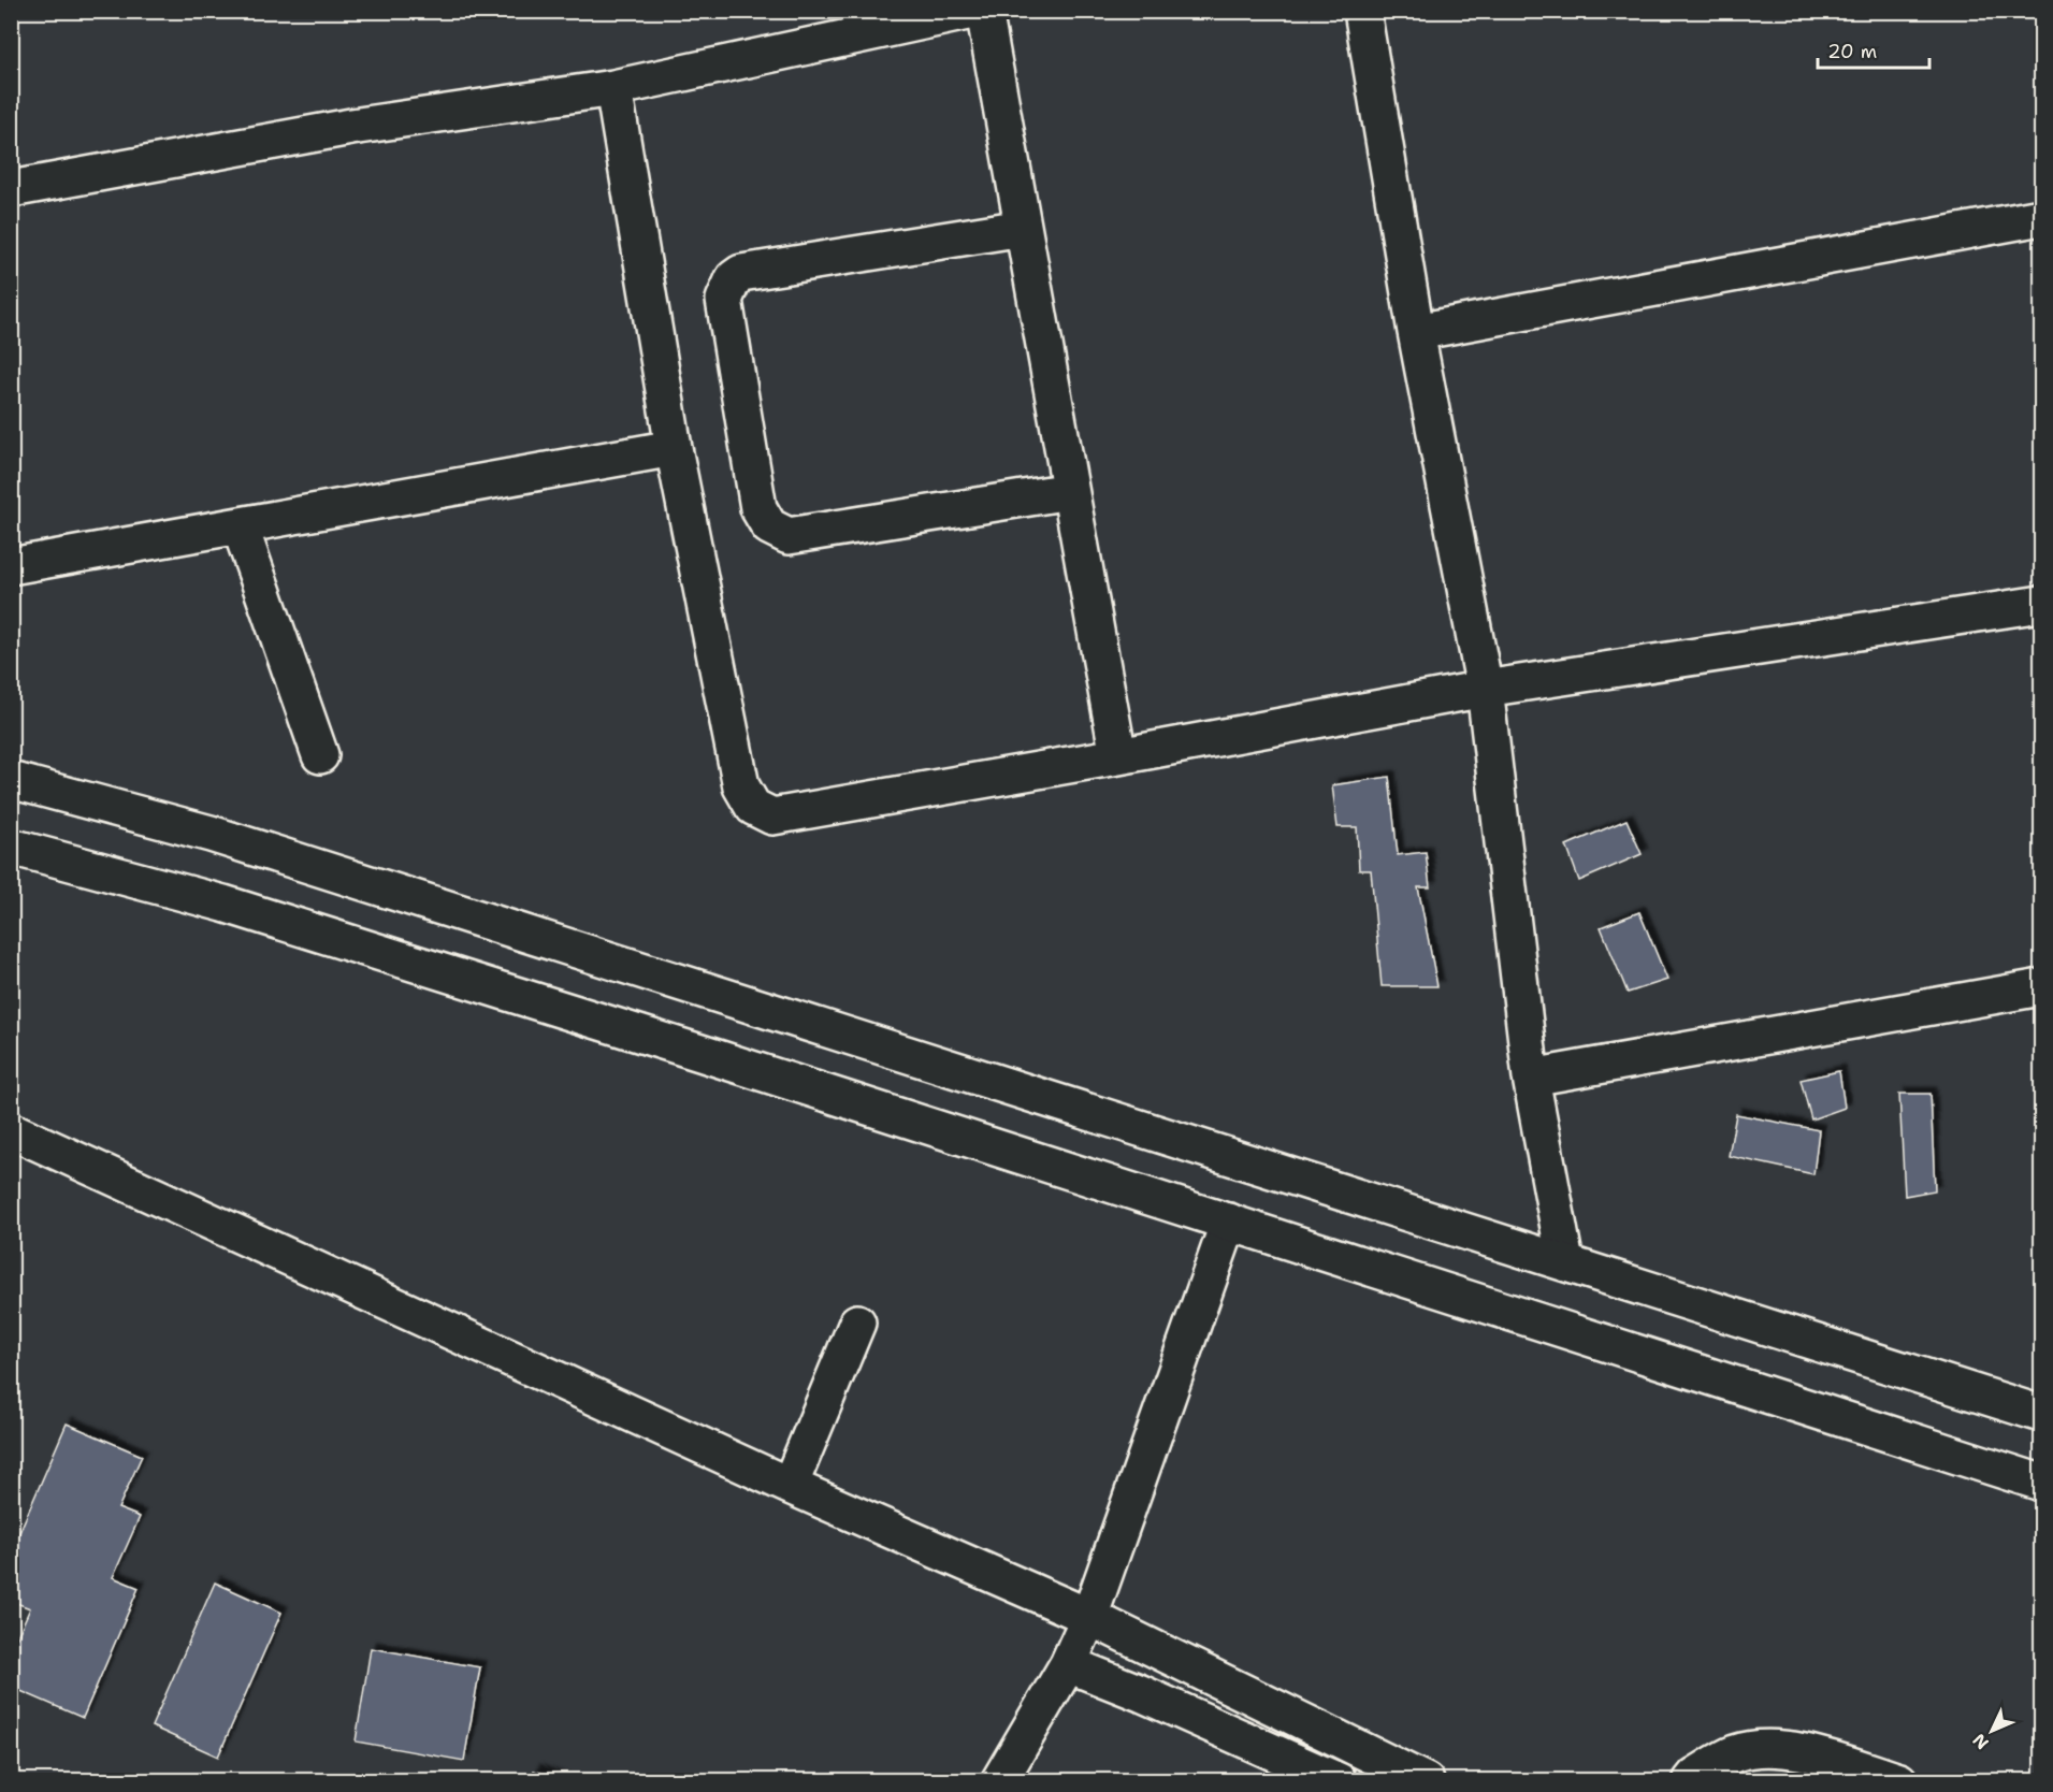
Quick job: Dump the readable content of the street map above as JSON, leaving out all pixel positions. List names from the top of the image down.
{
  "scale_bar": "20 m",
  "north": "bottom left"
}
